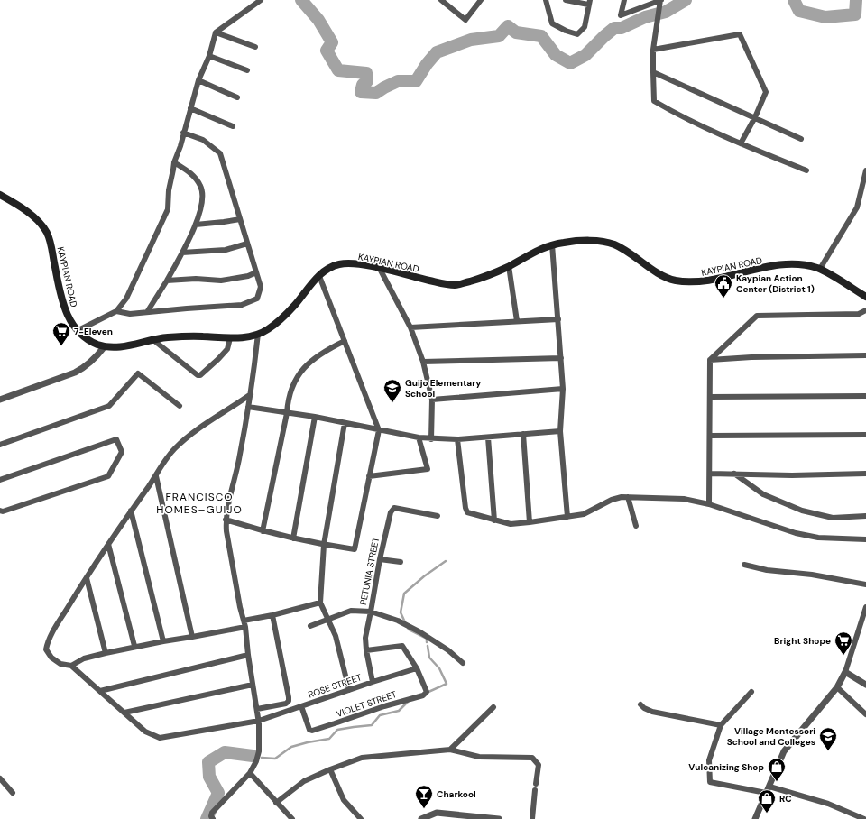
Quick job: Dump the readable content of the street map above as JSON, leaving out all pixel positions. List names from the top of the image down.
{
  "streets": {
    "main road": ["KAYPIAN ROAD"],
    "street": ["PETUNIA STREET", "ROSE STREET", "VIOLET STREET"]
  },
  "crossings": [
    ["PETUNIA STREET", "ROSE STREET"],
    ["ROSE STREET", "VIOLET STREET"]
  ],
  "districts": ["FRANCISCO HOMES–GUIJO"],
  "places": {
    "public building": ["Kaypian Action Center (District 1)"],
    "supermarket": ["7-Eleven", "Bright Shope"],
    "school or university": ["Guijo Elementary School", "Village Montessori School and Colleges"],
    "shop": ["Vulcanizing Shop", "RC"],
    "bar": ["Charkool"]
  }
}
